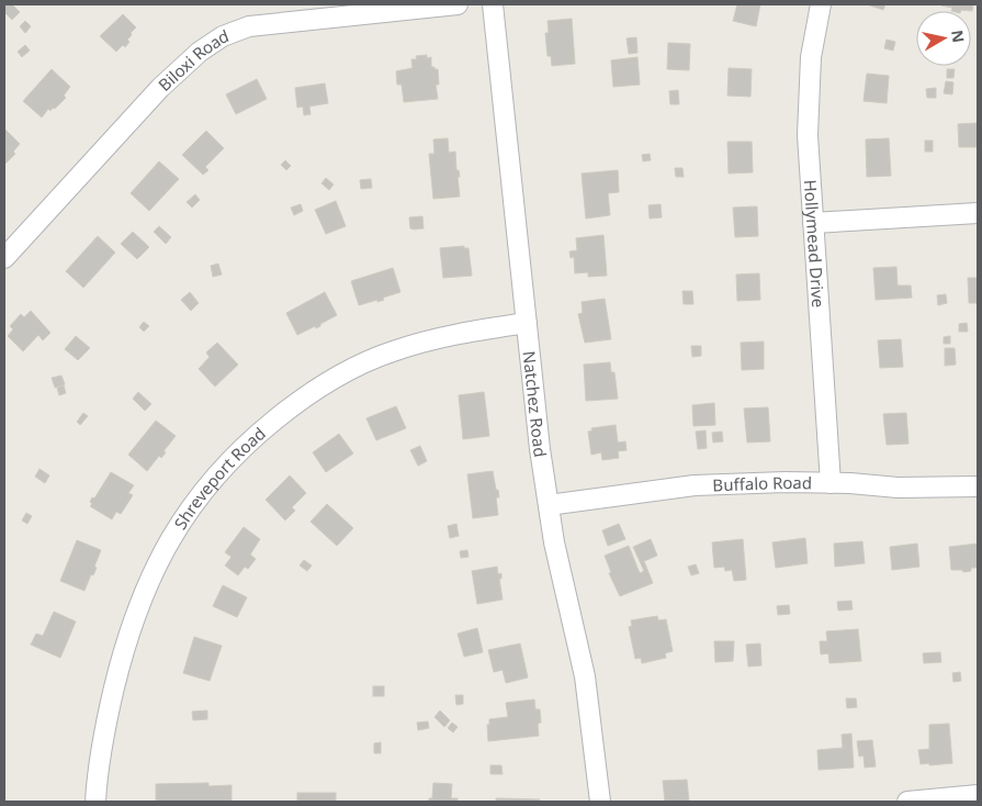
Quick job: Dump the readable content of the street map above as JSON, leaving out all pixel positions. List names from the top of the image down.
{
  "streets": {
    "street": [
      "Biloxi Road",
      "Hollymead Drive",
      "Natchez Road",
      "Shreveport Road",
      "Buffalo Road"
    ]
  },
  "crossings": [
    ["Hollymead Drive", "Buffalo Road"],
    ["Natchez Road", "Shreveport Road"],
    ["Natchez Road", "Buffalo Road"]
  ],
  "north": "right"
}
